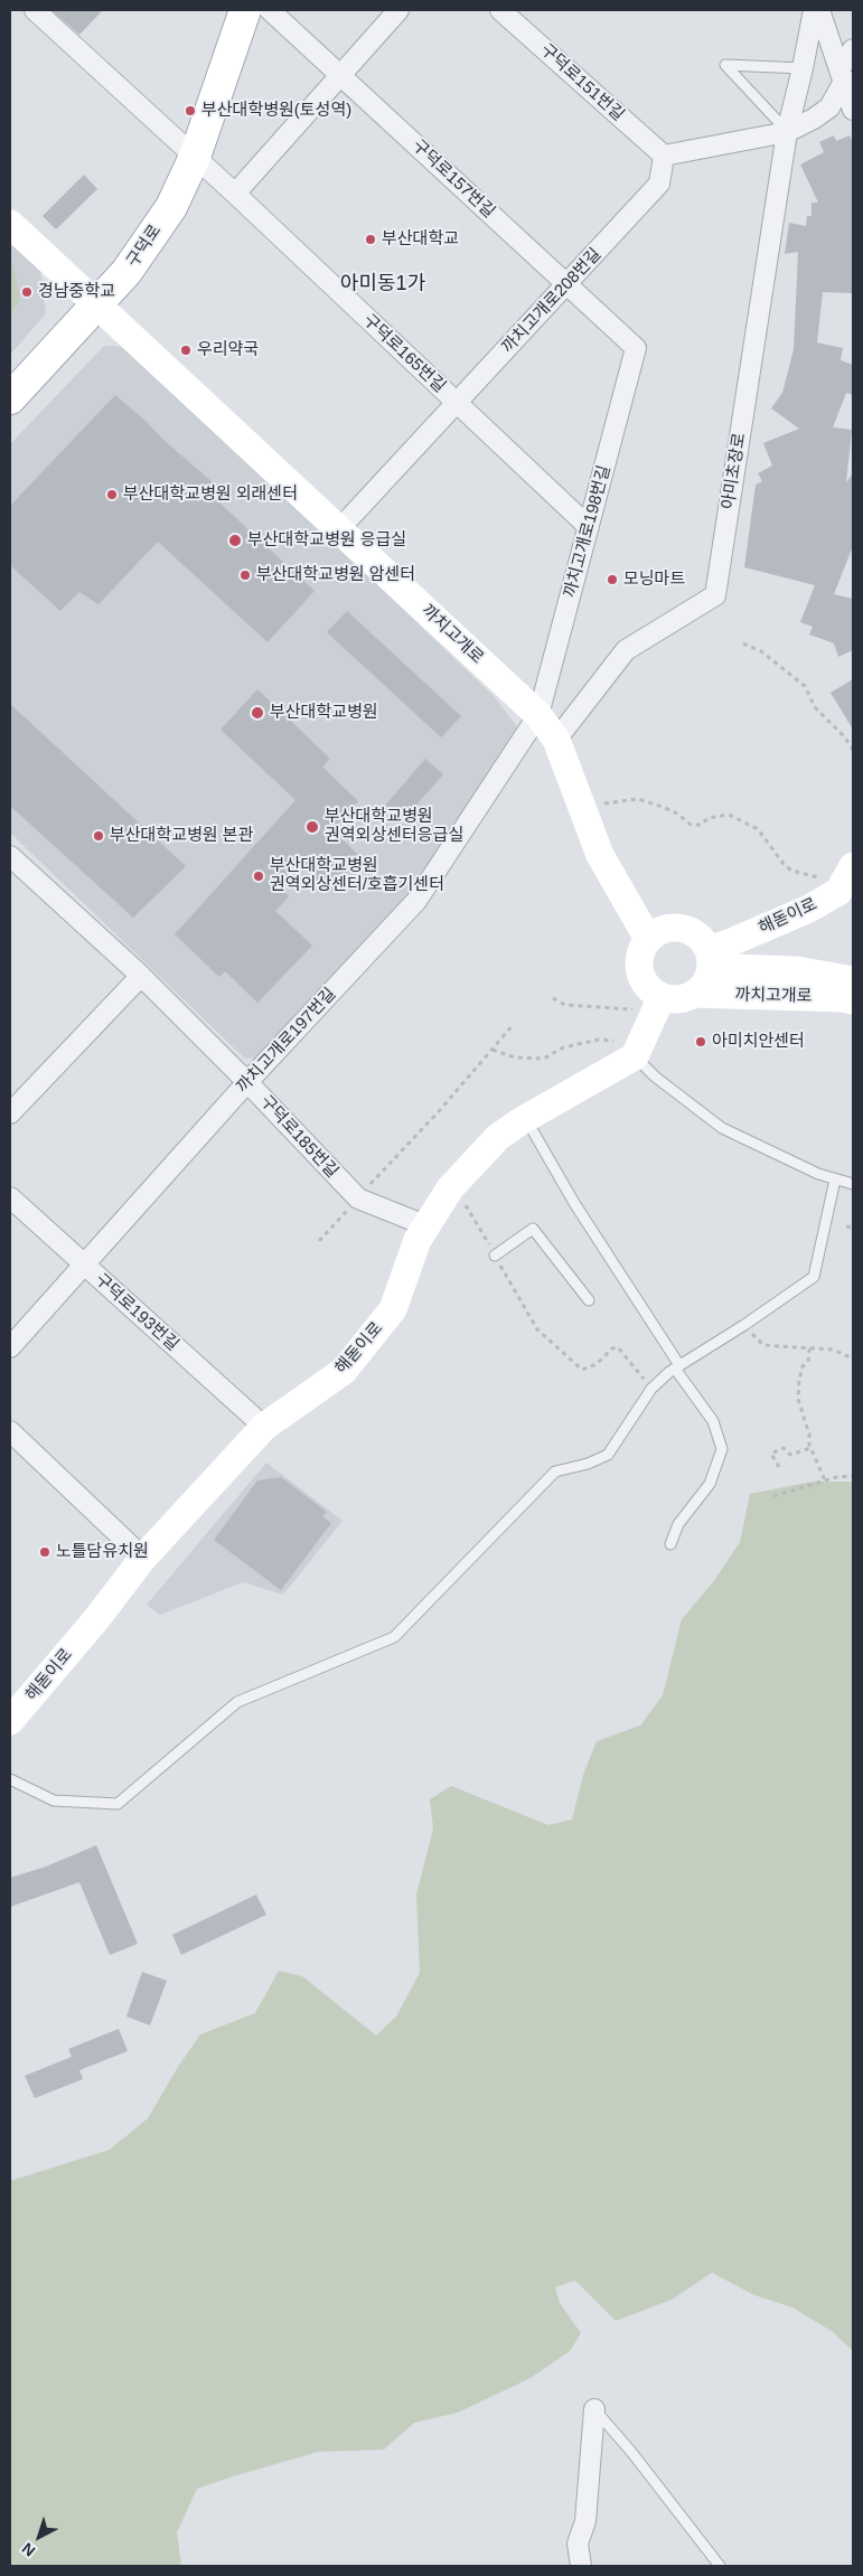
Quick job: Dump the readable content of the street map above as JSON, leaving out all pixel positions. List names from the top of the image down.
{
  "streets": {
    "main road": ["구덕로", "까치고개로", "해돋이로"],
    "street": [
      "구덕로151번길",
      "구덕로157번길",
      "까치고개로208번길",
      "구덕로165번길",
      "아미초장로",
      "까치고개로198번길",
      "까치고개로197번길",
      "구덕로185번길",
      "구덕로193번길"
    ]
  },
  "crossings": [
    ["구덕로151번길", "까치고개로208번길"],
    ["구덕로157번길", "까치고개로208번길"],
    ["구덕로157번길", "까치고개로198번길"],
    ["구덕로", "구덕로165번길"],
    ["구덕로", "까치고개로"],
    ["까치고개로208번길", "구덕로165번길"],
    ["까치고개로208번길", "까치고개로"],
    ["구덕로165번길", "까치고개로198번길"],
    ["아미초장로", "까치고개로"],
    ["까치고개로198번길", "까치고개로"],
    ["까치고개로198번길", "까치고개로197번길"],
    ["까치고개로", "해돋이로"],
    ["까치고개로", "까치고개로197번길"],
    ["해돋이로", "구덕로185번길"],
    ["해돋이로", "구덕로193번길"],
    ["까치고개로197번길", "구덕로185번길"],
    ["까치고개로197번길", "구덕로193번길"]
  ],
  "districts": ["아미동1가"],
  "places": [
    "부산대학병원(토성역)",
    "부산대학교",
    "경남중학교",
    "우리약국",
    "부산대학교병원 외래센터",
    "부산대학교병원 응급실",
    "부산대학교병원 암센터",
    "모닝마트",
    "부산대학교병원",
    "부산대학교병원 권역외상센터응급실",
    "부산대학교병원 본관",
    "부산대학교병원 권역외상센터/호흡기센터",
    "아미치안센터",
    "노틀담유치원"
  ],
  "north": "bottom left"
}
